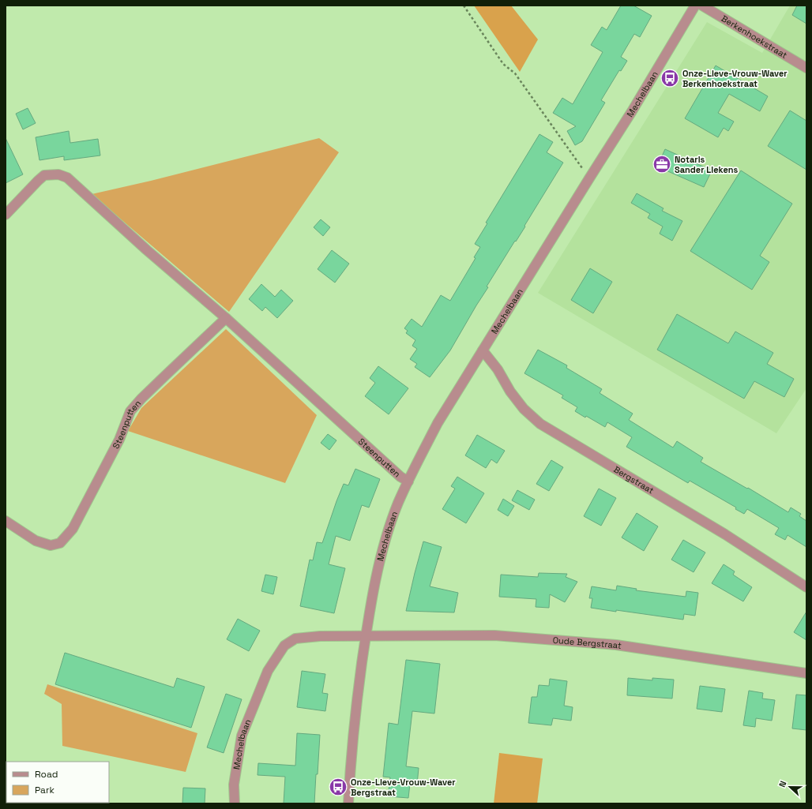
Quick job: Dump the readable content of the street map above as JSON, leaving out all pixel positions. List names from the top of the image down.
{
  "streets": {
    "street": [
      "Berkenhoekstraat",
      "Mechelbaan",
      "Steenputten",
      "Bergstraat",
      "Oude Bergstraat"
    ]
  },
  "crossings": [
    ["Mechelbaan", "Steenputten"],
    ["Mechelbaan", "Bergstraat"],
    ["Mechelbaan", "Oude Bergstraat"]
  ],
  "places": {
    "bus stop": ["Onze-Lieve-Vrouw-Waver Berkenhoekstraat", "Onze-Lieve-Vrouw-Waver Bergstraat"],
    "office": ["Notaris Sander Liekens"]
  },
  "legend": ["Road", "Park"],
  "north": "left"
}
